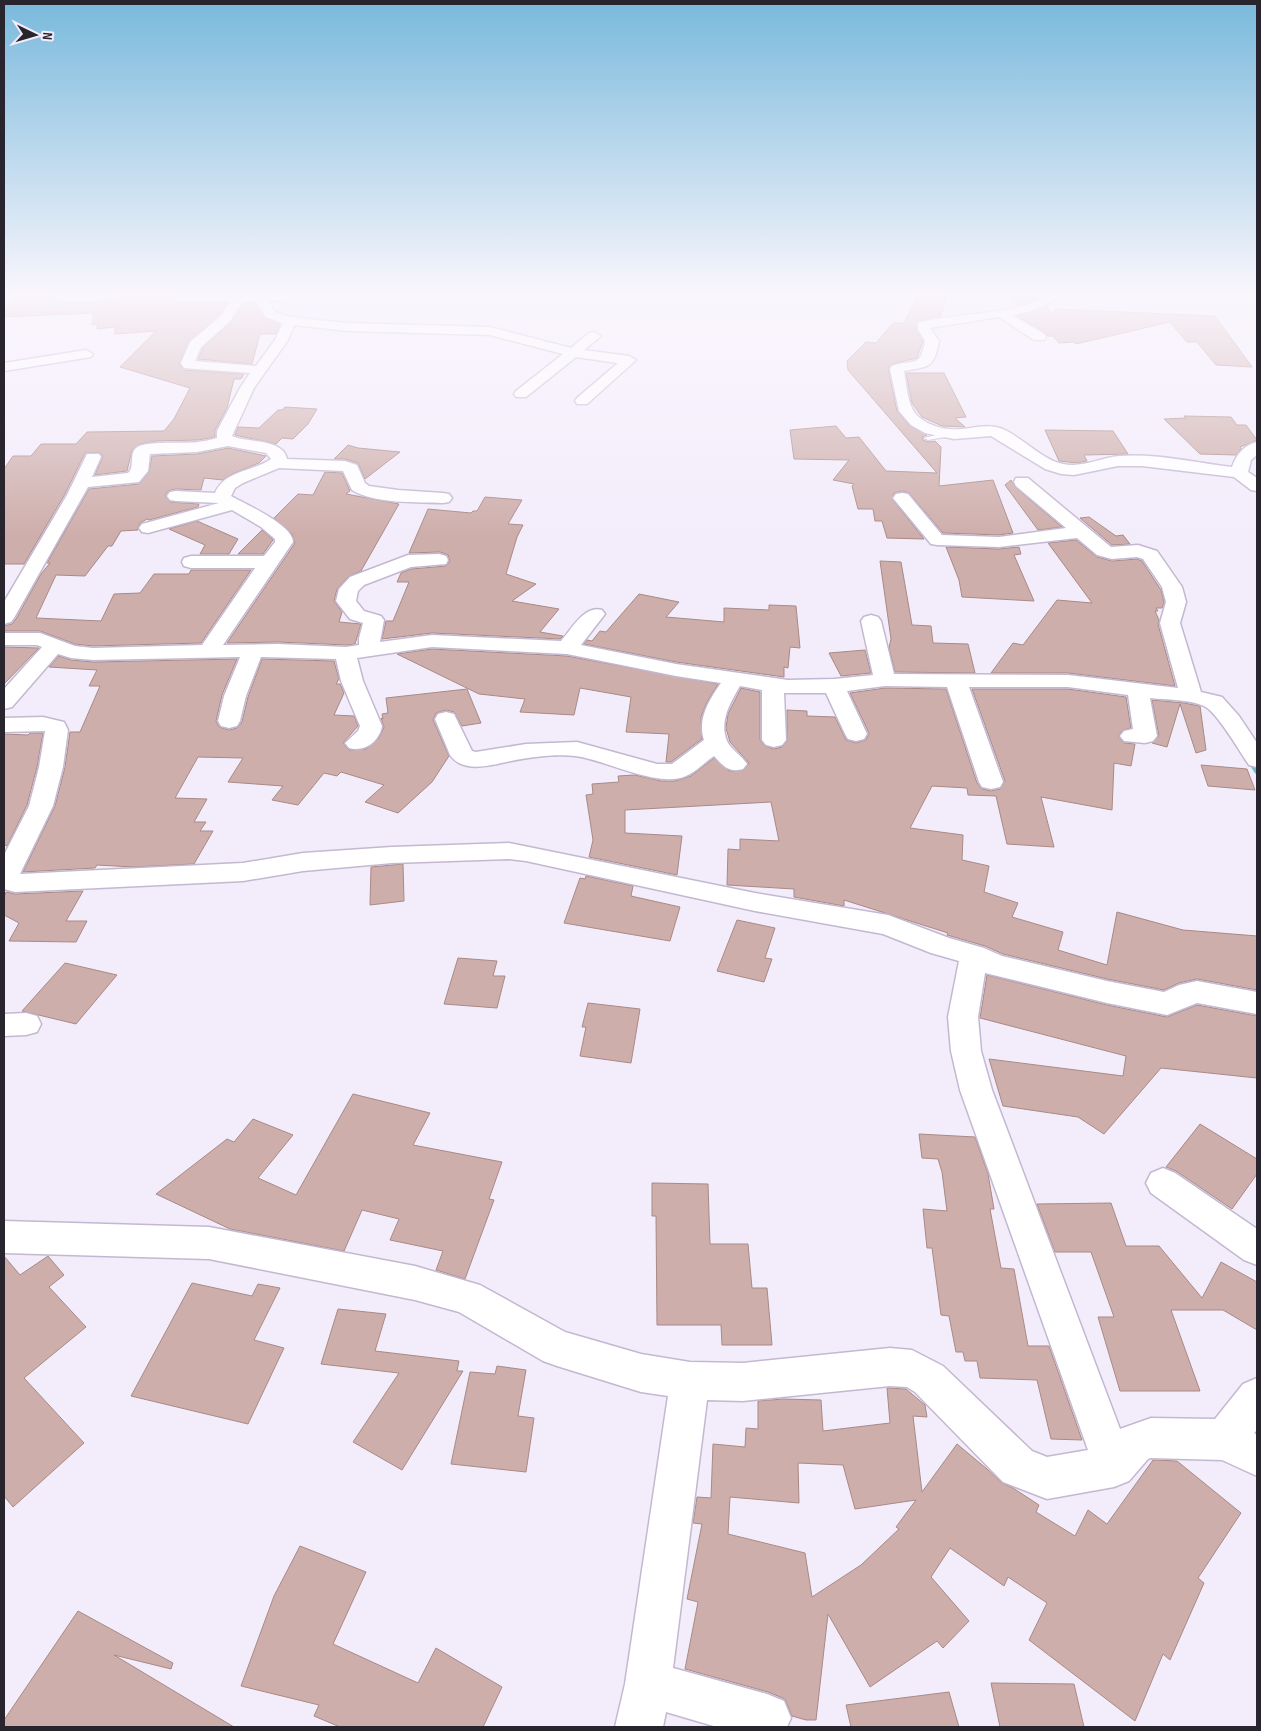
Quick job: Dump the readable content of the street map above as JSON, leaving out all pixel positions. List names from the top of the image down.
{
  "north": "right"
}
